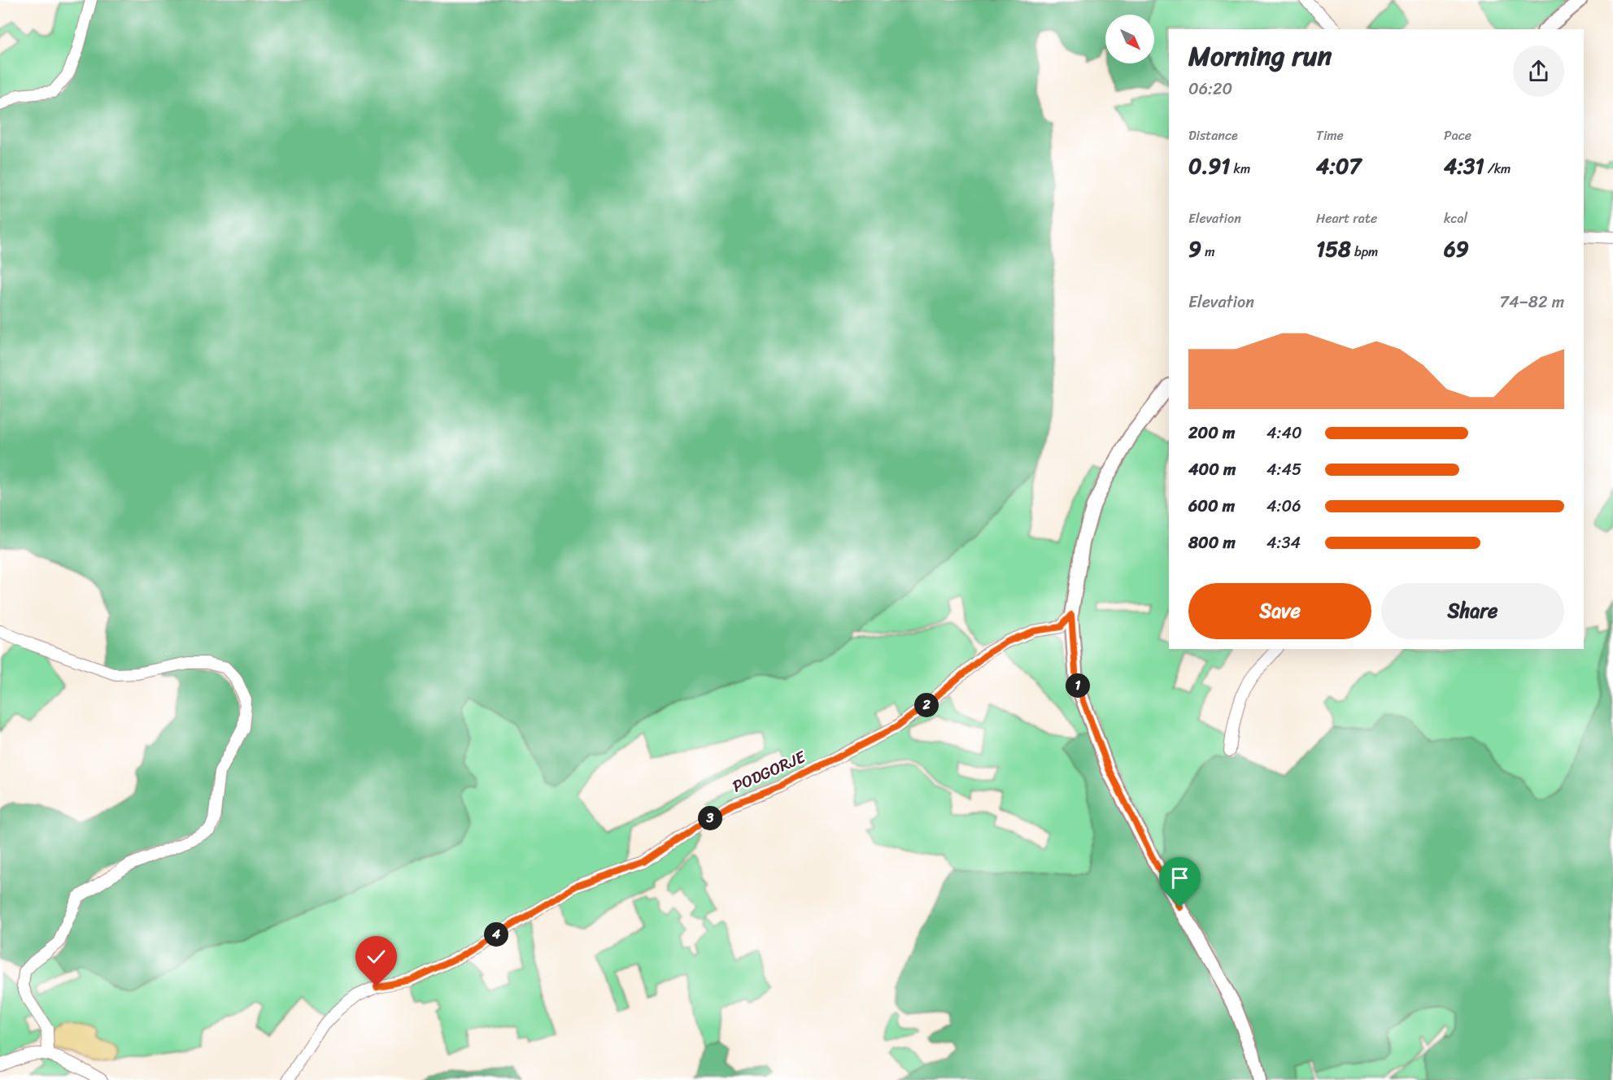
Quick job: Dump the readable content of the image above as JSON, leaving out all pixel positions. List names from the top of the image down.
{
  "streets": {
    "street": ["PODGORJE"]
  },
  "north": "bottom right",
  "page": {
    "heading": ["Morning run", "06:20"],
    "stats": [
      ["Distance", "0.91 km"],
      ["Time", "4:07"],
      ["Pace", "4:31 /km"],
      ["Elevation", "9 m"],
      ["Heart rate", "158 bpm"],
      ["kcal", "69"]
    ],
    "chart": ["Elevation", "74–82 m"],
    "list": [
      {
        "name": "200 m",
        "note": "4:40"
      },
      {
        "name": "400 m",
        "note": "4:45"
      },
      {
        "name": "600 m",
        "note": "4:06"
      },
      {
        "name": "800 m",
        "note": "4:34"
      }
    ],
    "buttons": ["Save", "Share"],
    "pins": [
      "1",
      "2",
      "3",
      "4"
    ]
  }
}
